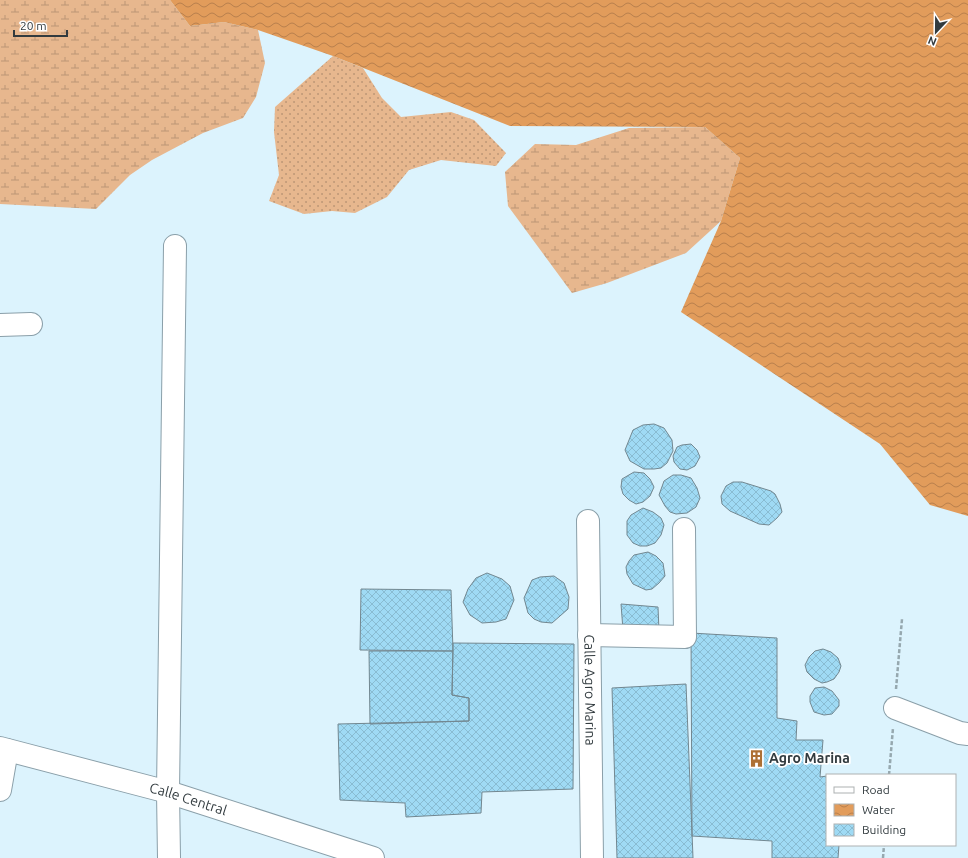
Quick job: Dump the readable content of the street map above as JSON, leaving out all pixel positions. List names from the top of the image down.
{
  "streets": {
    "street": ["Calle Agro Marina", "Calle Central"]
  },
  "places": {
    "building": ["Agro Marina"]
  },
  "legend": ["Road", "Water", "Building"],
  "scale_bar": "20 m",
  "north": "bottom"
}
